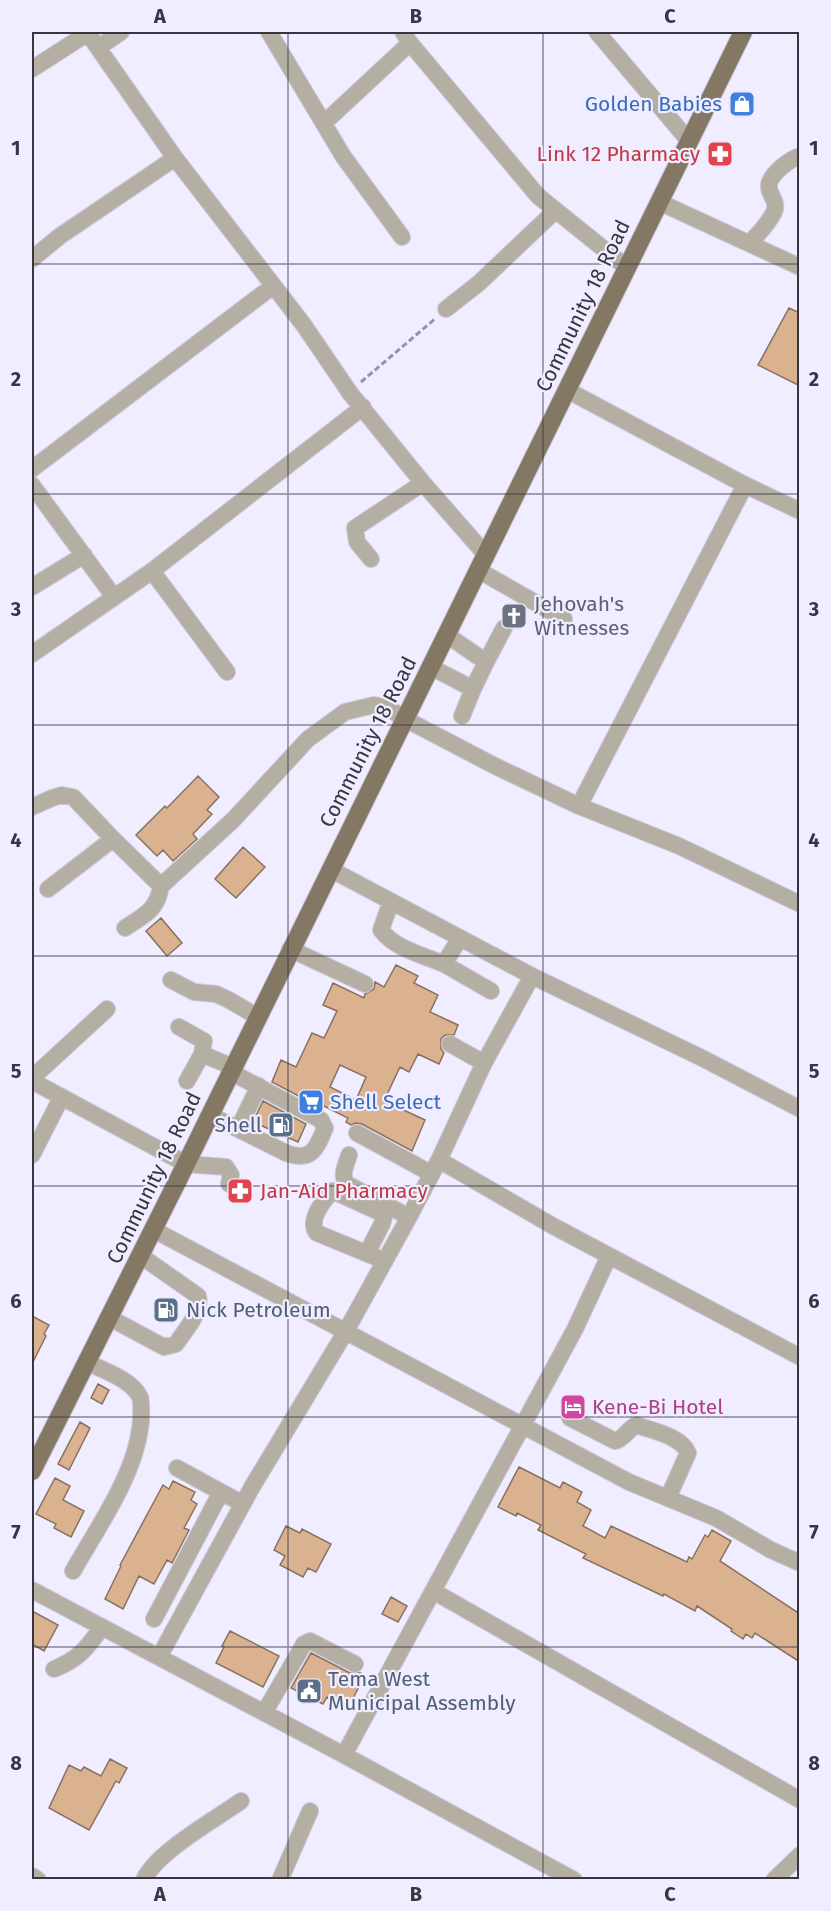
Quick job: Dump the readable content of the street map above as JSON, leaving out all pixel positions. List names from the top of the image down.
{
  "streets": {
    "main road": ["Community 18 Road"]
  },
  "places": {
    "shop": ["Golden Babies"],
    "pharmacy": ["Link 12 Pharmacy", "Jan-Aid Pharmacy"],
    "church": ["Jehovah's Witnesses"],
    "supermarket": ["Shell Select"],
    "fuel station": ["Shell", "Nick Petroleum"],
    "hotel": ["Kene-Bi Hotel"],
    "public building": ["Tema West Municipal Assembly"]
  },
  "grid": {
    "columns": ["A", "B", "C"],
    "rows": [
      "1",
      "2",
      "3",
      "4",
      "5",
      "6",
      "7",
      "8"
    ]
  }
}
